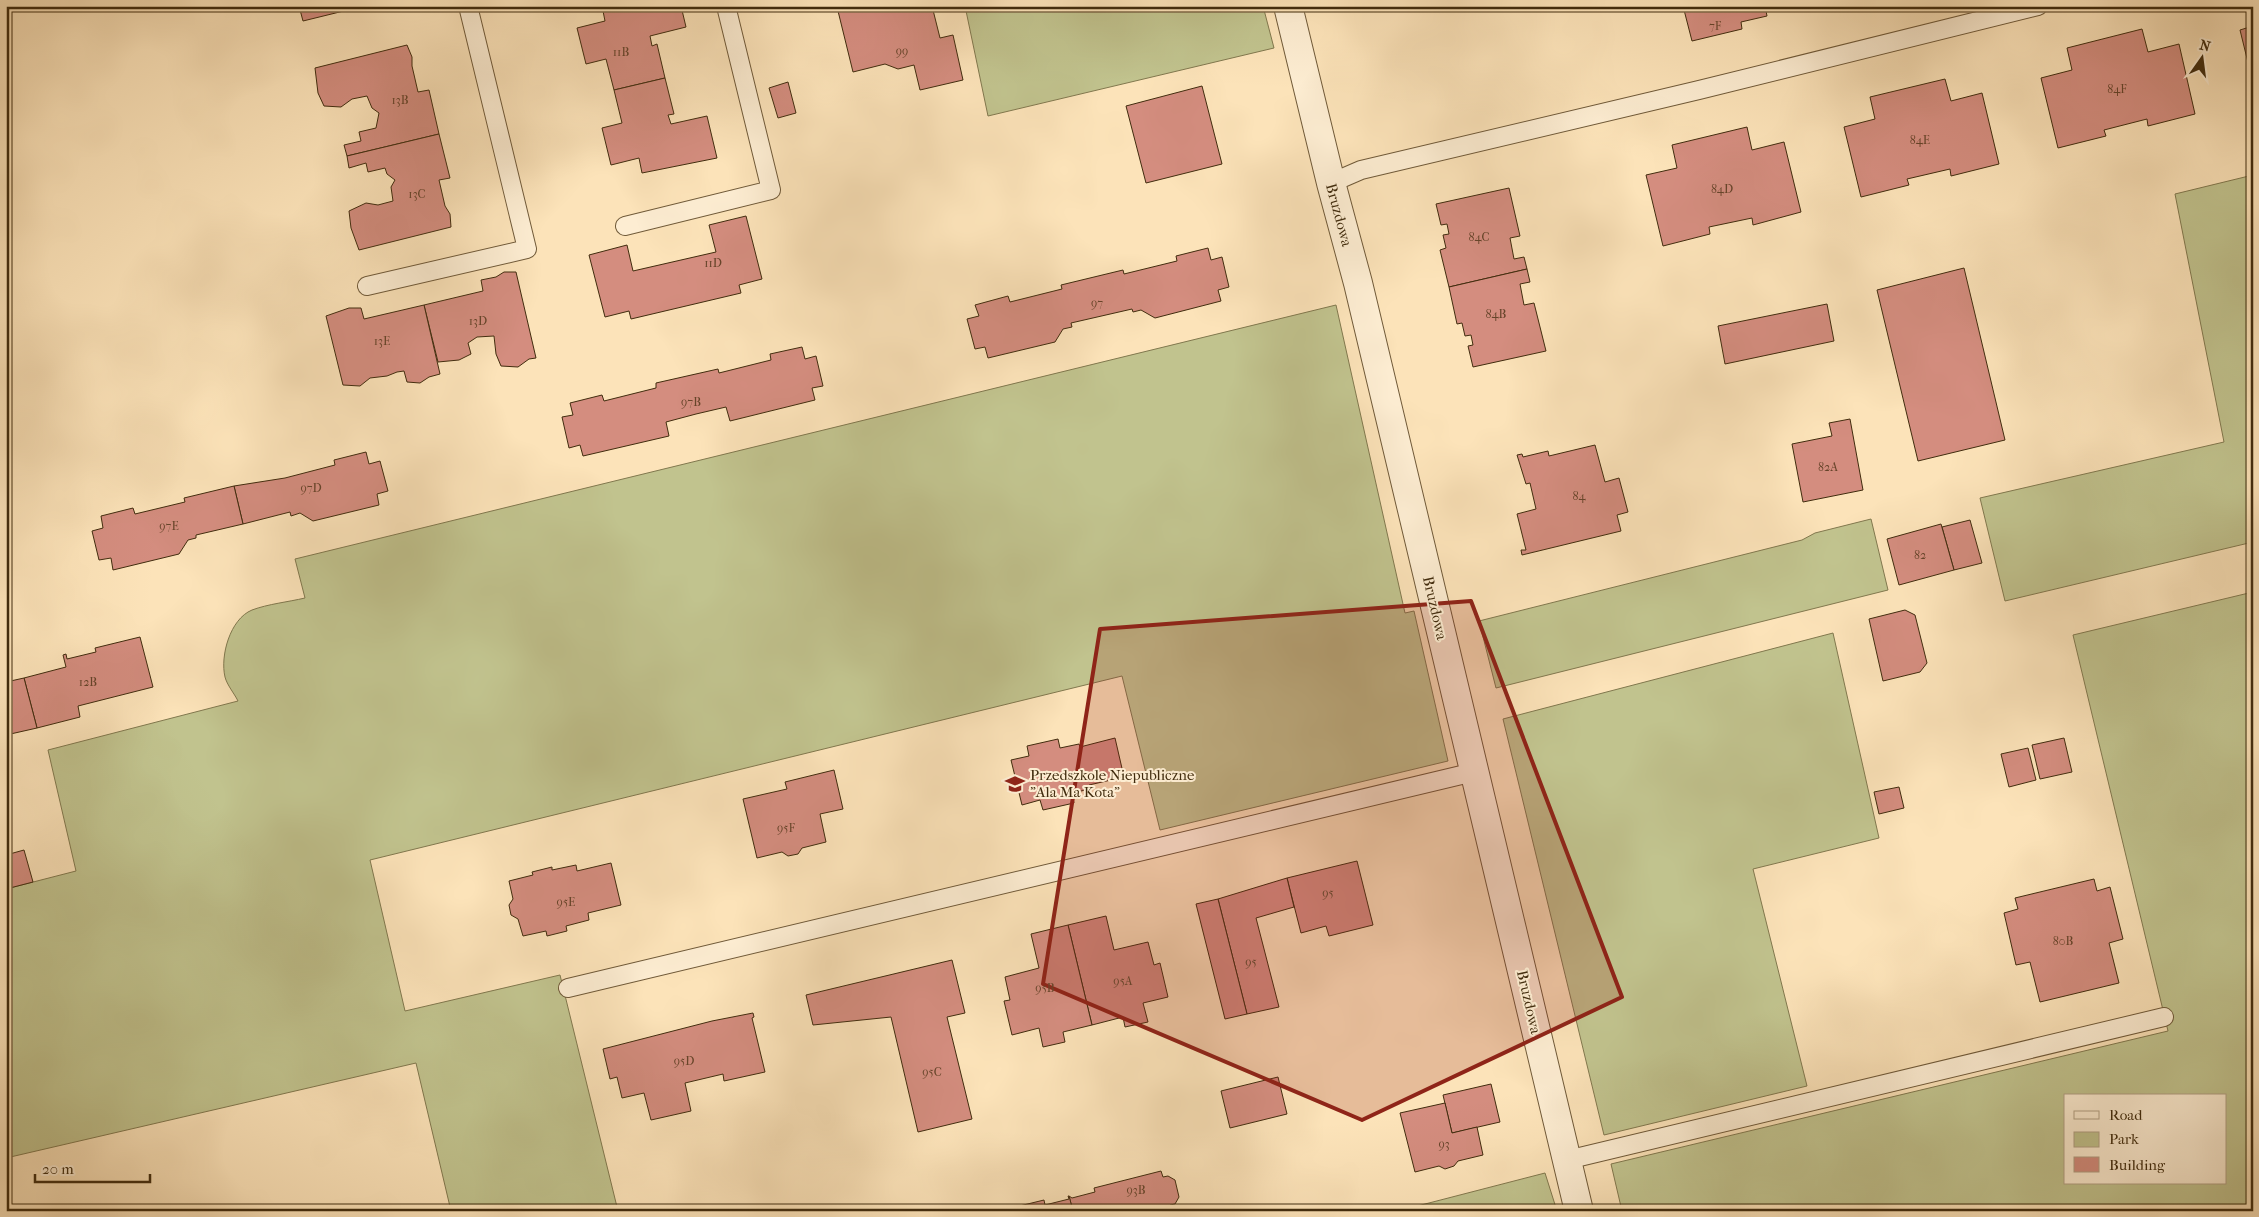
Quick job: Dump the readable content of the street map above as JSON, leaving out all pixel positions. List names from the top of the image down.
{
  "streets": {
    "street": ["Bruzdowa"]
  },
  "places": {
    "school or university": ["Przedszkole Niepubliczne \"Ala Ma Kota\""]
  },
  "house_numbers": [
    "7F",
    "99",
    "11B",
    "84F",
    "13B",
    "84E",
    "84D",
    "13C",
    "84C",
    "11D",
    "97",
    "84B",
    "13D",
    "13E",
    "97B",
    "82A",
    "97D",
    "84",
    "97E",
    "82",
    "12B",
    "95F",
    "95",
    "95E",
    "80B",
    "95",
    "95A",
    "95B",
    "95D",
    "95C",
    "93",
    "93B"
  ],
  "legend": ["Road", "Park", "Building"],
  "scale_bar": "20 m",
  "north": "top"
}
